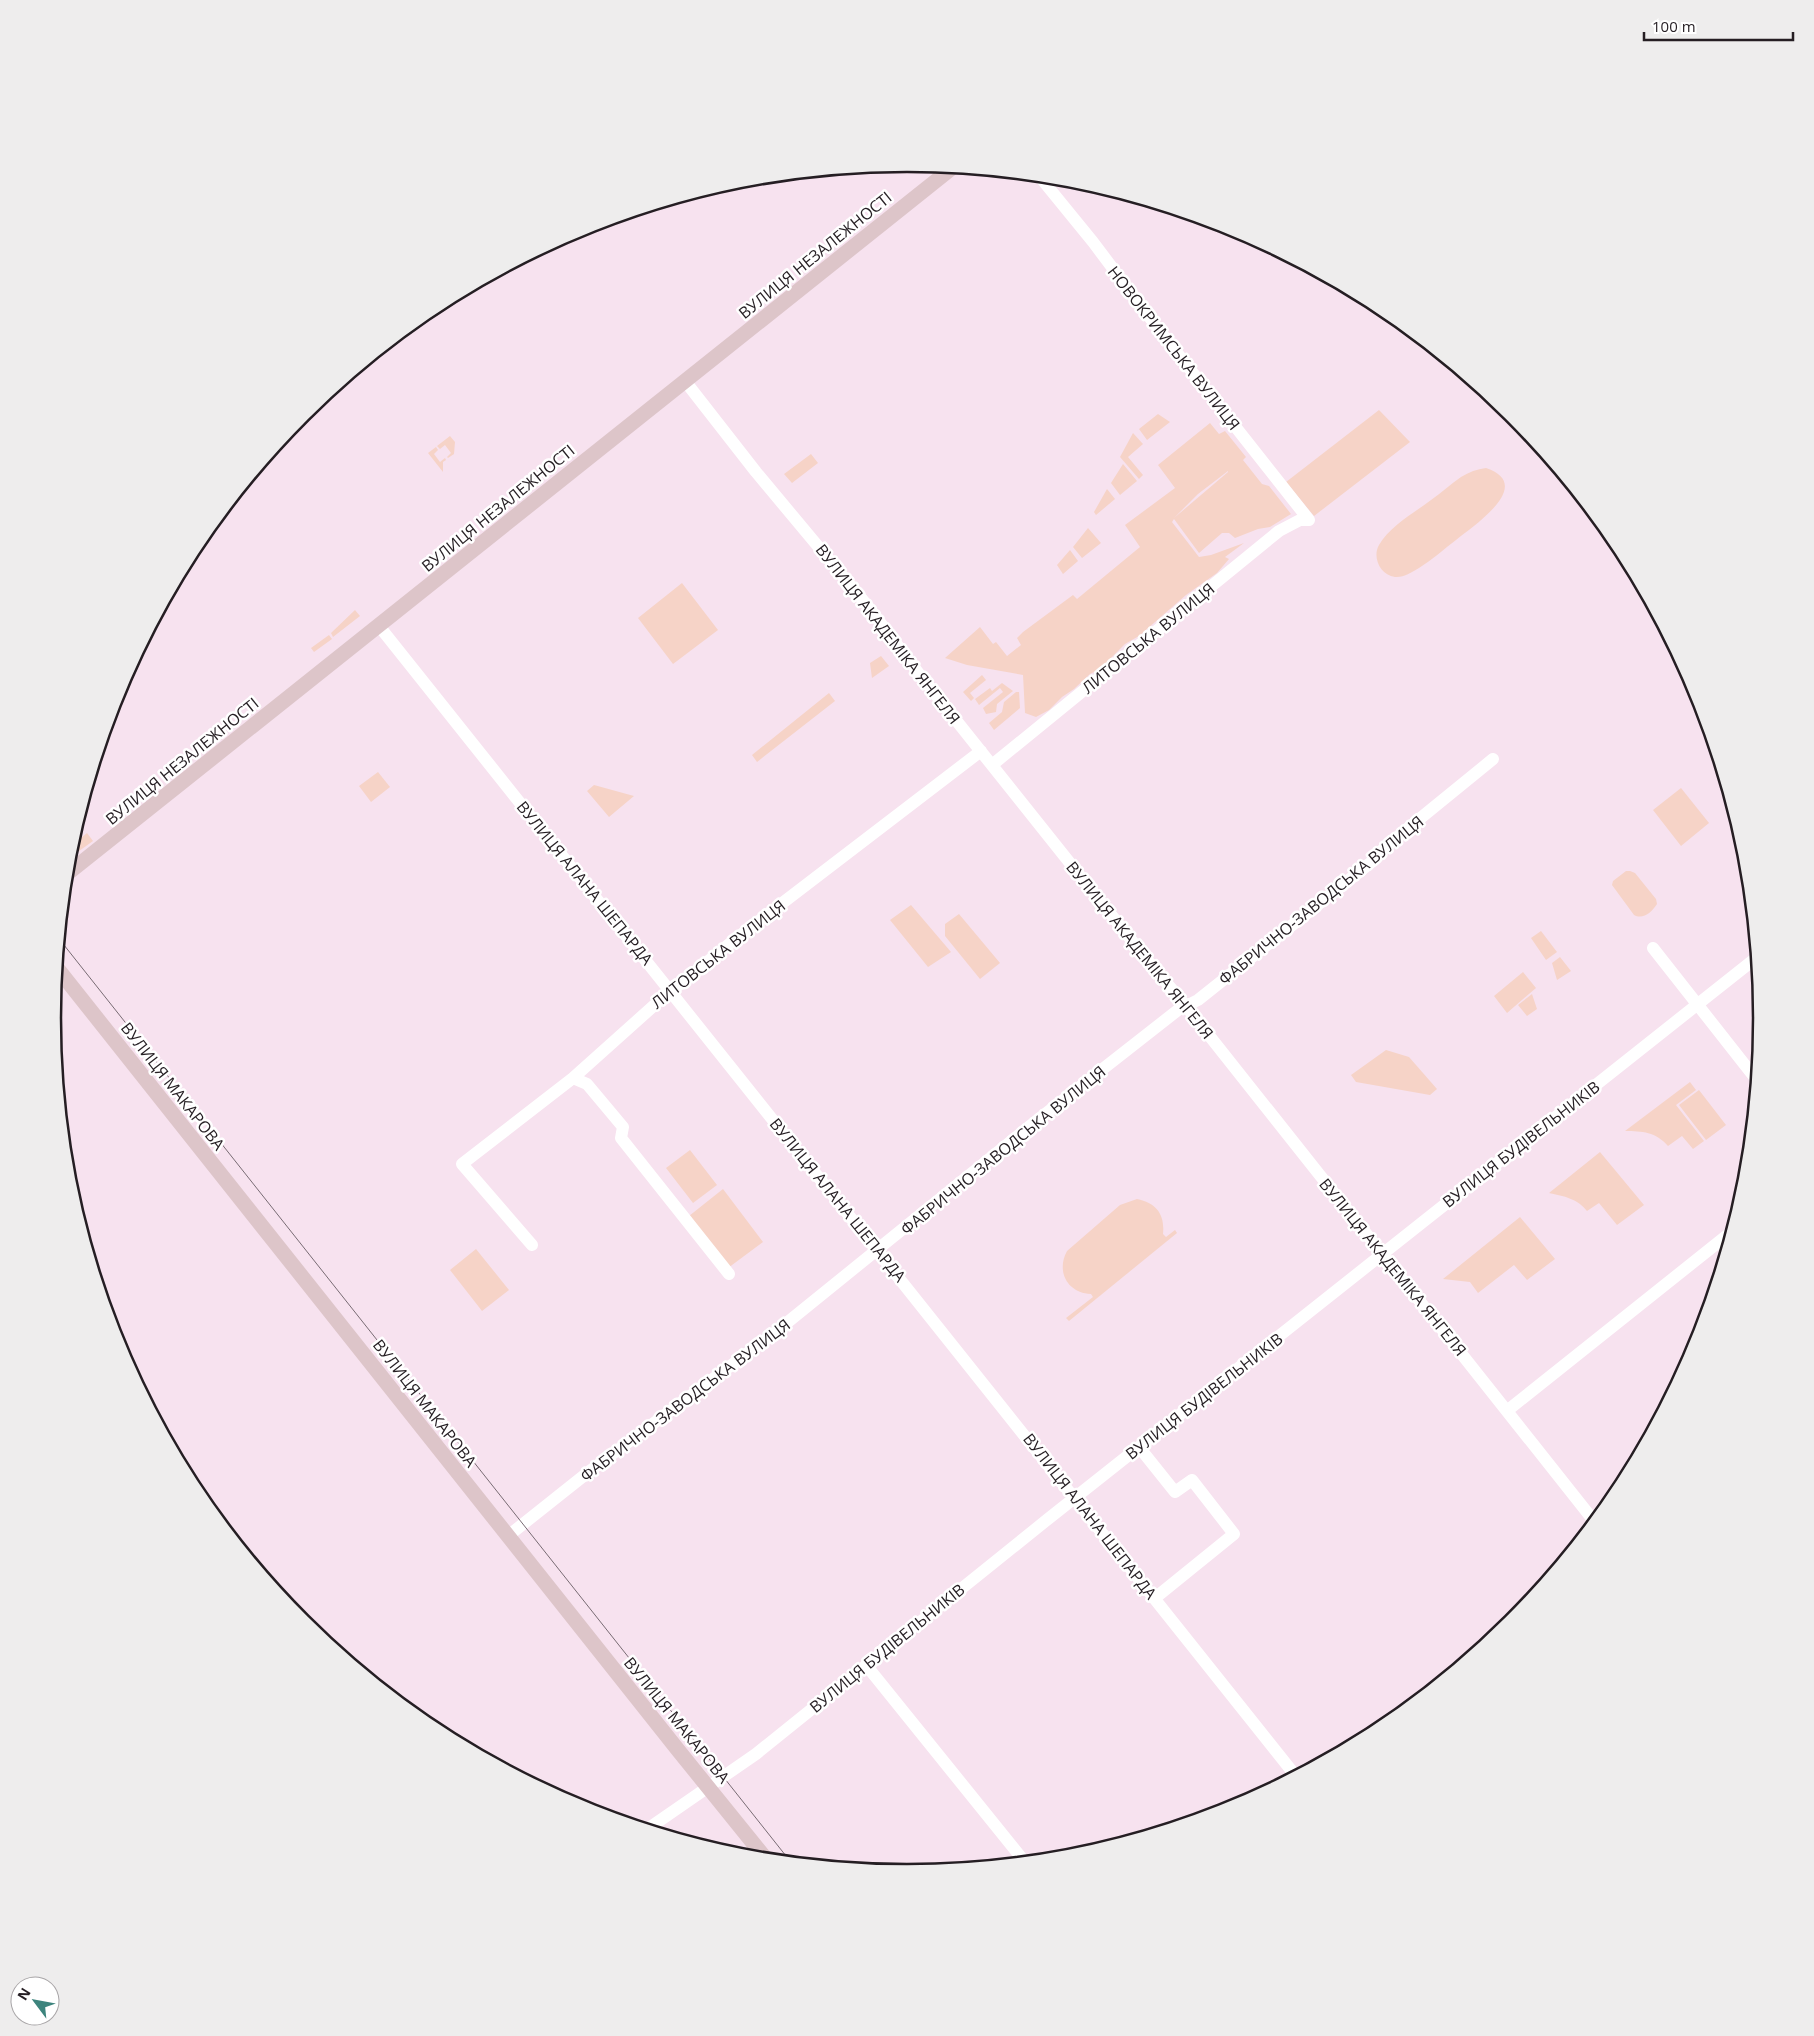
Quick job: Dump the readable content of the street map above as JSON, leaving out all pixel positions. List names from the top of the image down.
{
  "streets": {
    "main road": ["ВУЛИЦЯ НЕЗАЛЕЖНОСТІ", "ВУЛИЦЯ МАКАРОВА"],
    "street": [
      "НОВОКРИМСЬКА ВУЛИЦЯ",
      "ВУЛИЦЯ АКАДЕМІКА ЯНГЕЛЯ",
      "ЛИТОВСЬКА ВУЛИЦЯ",
      "ВУЛИЦЯ АЛАНА ШЕПАРДА",
      "ФАБРИЧНО-ЗАВОДСЬКА ВУЛИЦЯ",
      "ВУЛИЦЯ БУДІВЕЛЬНИКІВ"
    ]
  },
  "crossings": [
    ["ВУЛИЦЯ НЕЗАЛЕЖНОСТІ", "ВУЛИЦЯ АКАДЕМІКА ЯНГЕЛЯ"],
    ["ВУЛИЦЯ НЕЗАЛЕЖНОСТІ", "ВУЛИЦЯ АЛАНА ШЕПАРДА"],
    ["НОВОКРИМСЬКА ВУЛИЦЯ", "ЛИТОВСЬКА ВУЛИЦЯ"],
    ["ВУЛИЦЯ АКАДЕМІКА ЯНГЕЛЯ", "ЛИТОВСЬКА ВУЛИЦЯ"],
    ["ВУЛИЦЯ АКАДЕМІКА ЯНГЕЛЯ", "ФАБРИЧНО-ЗАВОДСЬКА ВУЛИЦЯ"],
    ["ВУЛИЦЯ АКАДЕМІКА ЯНГЕЛЯ", "ВУЛИЦЯ БУДІВЕЛЬНИКІВ"],
    ["ЛИТОВСЬКА ВУЛИЦЯ", "ВУЛИЦЯ АЛАНА ШЕПАРДА"],
    ["ВУЛИЦЯ АЛАНА ШЕПАРДА", "ФАБРИЧНО-ЗАВОДСЬКА ВУЛИЦЯ"],
    ["ВУЛИЦЯ АЛАНА ШЕПАРДА", "ВУЛИЦЯ БУДІВЕЛЬНИКІВ"],
    ["ФАБРИЧНО-ЗАВОДСЬКА ВУЛИЦЯ", "ВУЛИЦЯ МАКАРОВА"],
    ["ВУЛИЦЯ МАКАРОВА", "ВУЛИЦЯ БУДІВЕЛЬНИКІВ"]
  ],
  "scale_bar": "100 m",
  "north": "top left"
}
